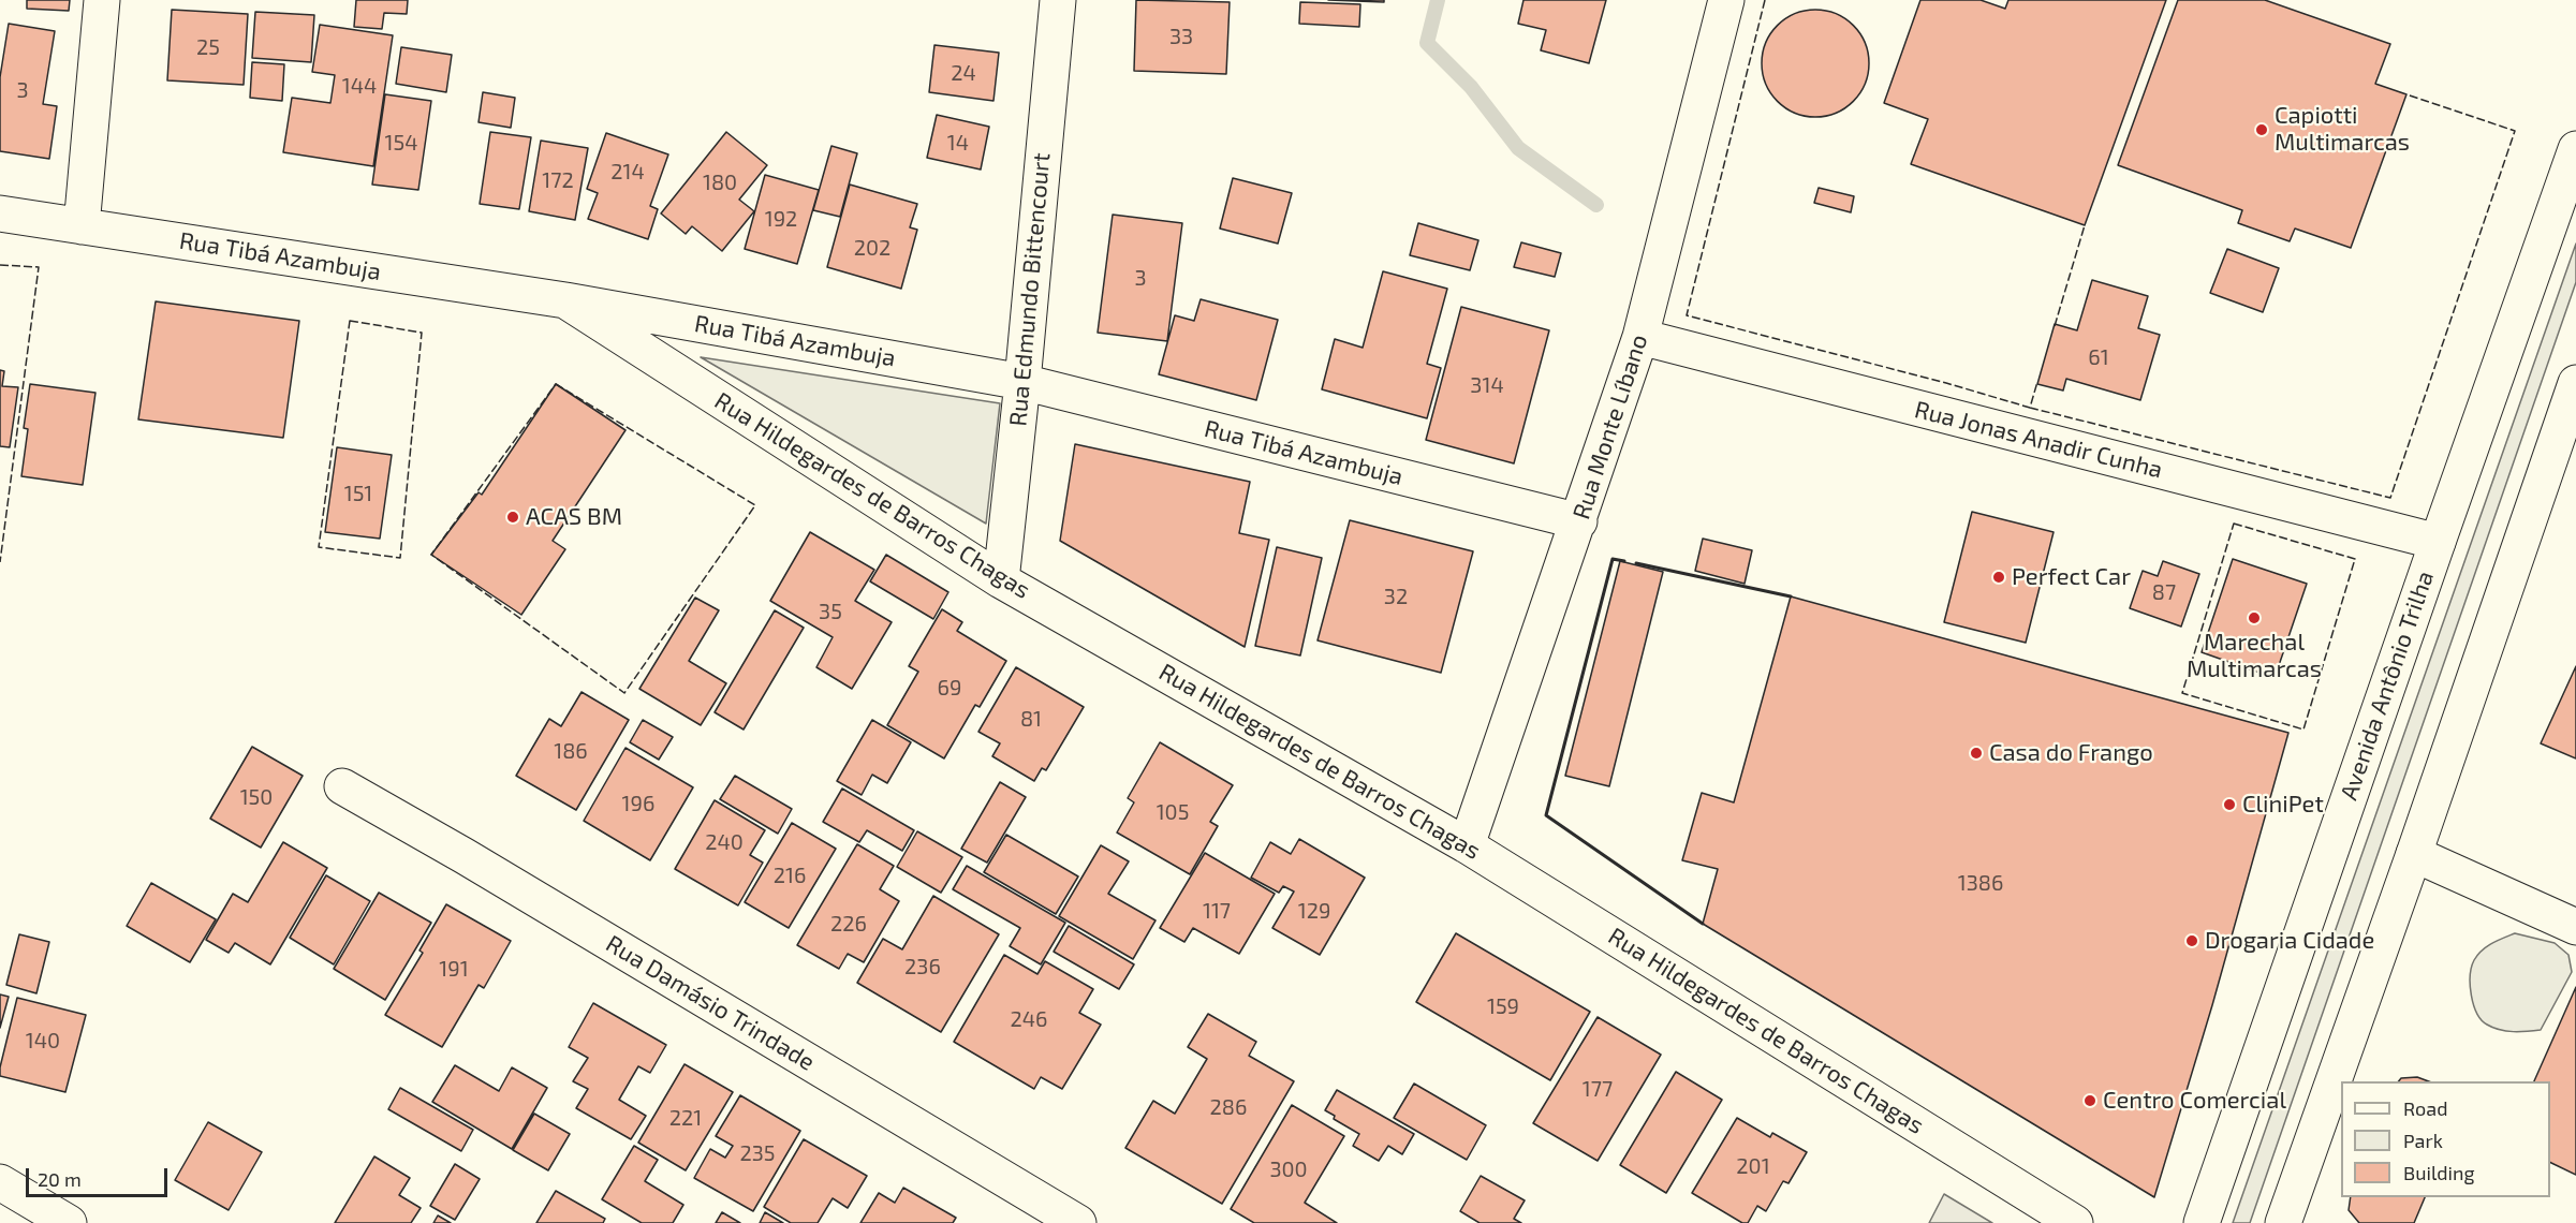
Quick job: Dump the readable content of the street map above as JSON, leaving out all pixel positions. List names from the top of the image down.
{
  "streets": {
    "street": [
      "Rua Tibá Azambuja",
      "Rua Edmundo Bittencourt",
      "Rua Monte Líbano",
      "Rua Jonas Anadir Cunha",
      "Rua Hildegardes de Barros Chagas",
      "Avenida Antônio Trilha",
      "Rua Damásio Trindade"
    ]
  },
  "crossings": [
    ["Rua Tibá Azambuja", "Rua Edmundo Bittencourt"],
    ["Rua Tibá Azambuja", "Rua Monte Líbano"],
    ["Rua Tibá Azambuja", "Rua Hildegardes de Barros Chagas"],
    ["Rua Edmundo Bittencourt", "Rua Hildegardes de Barros Chagas"],
    ["Rua Monte Líbano", "Rua Jonas Anadir Cunha"],
    ["Rua Monte Líbano", "Rua Hildegardes de Barros Chagas"],
    ["Rua Jonas Anadir Cunha", "Avenida Antônio Trilha"]
  ],
  "places": [
    "Capiotti Multimarcas",
    "ACAS BM",
    "Perfect Car",
    "Marechal Multimarcas",
    "Casa do Frango",
    "CliniPet",
    "Drogaria Cidade",
    "Centro Comercial"
  ],
  "house_numbers": [
    "33",
    "25",
    "24",
    "144",
    "3",
    "154",
    "14",
    "214",
    "172",
    "180",
    "192",
    "202",
    "3",
    "61",
    "314",
    "151",
    "87",
    "32",
    "35",
    "69",
    "81",
    "186",
    "150",
    "196",
    "105",
    "240",
    "216",
    "1386",
    "117",
    "129",
    "226",
    "236",
    "191",
    "159",
    "246",
    "140",
    "177",
    "286",
    "221",
    "235",
    "201",
    "300"
  ],
  "legend": ["Road", "Park", "Building"],
  "scale_bar": "20 m"
}
